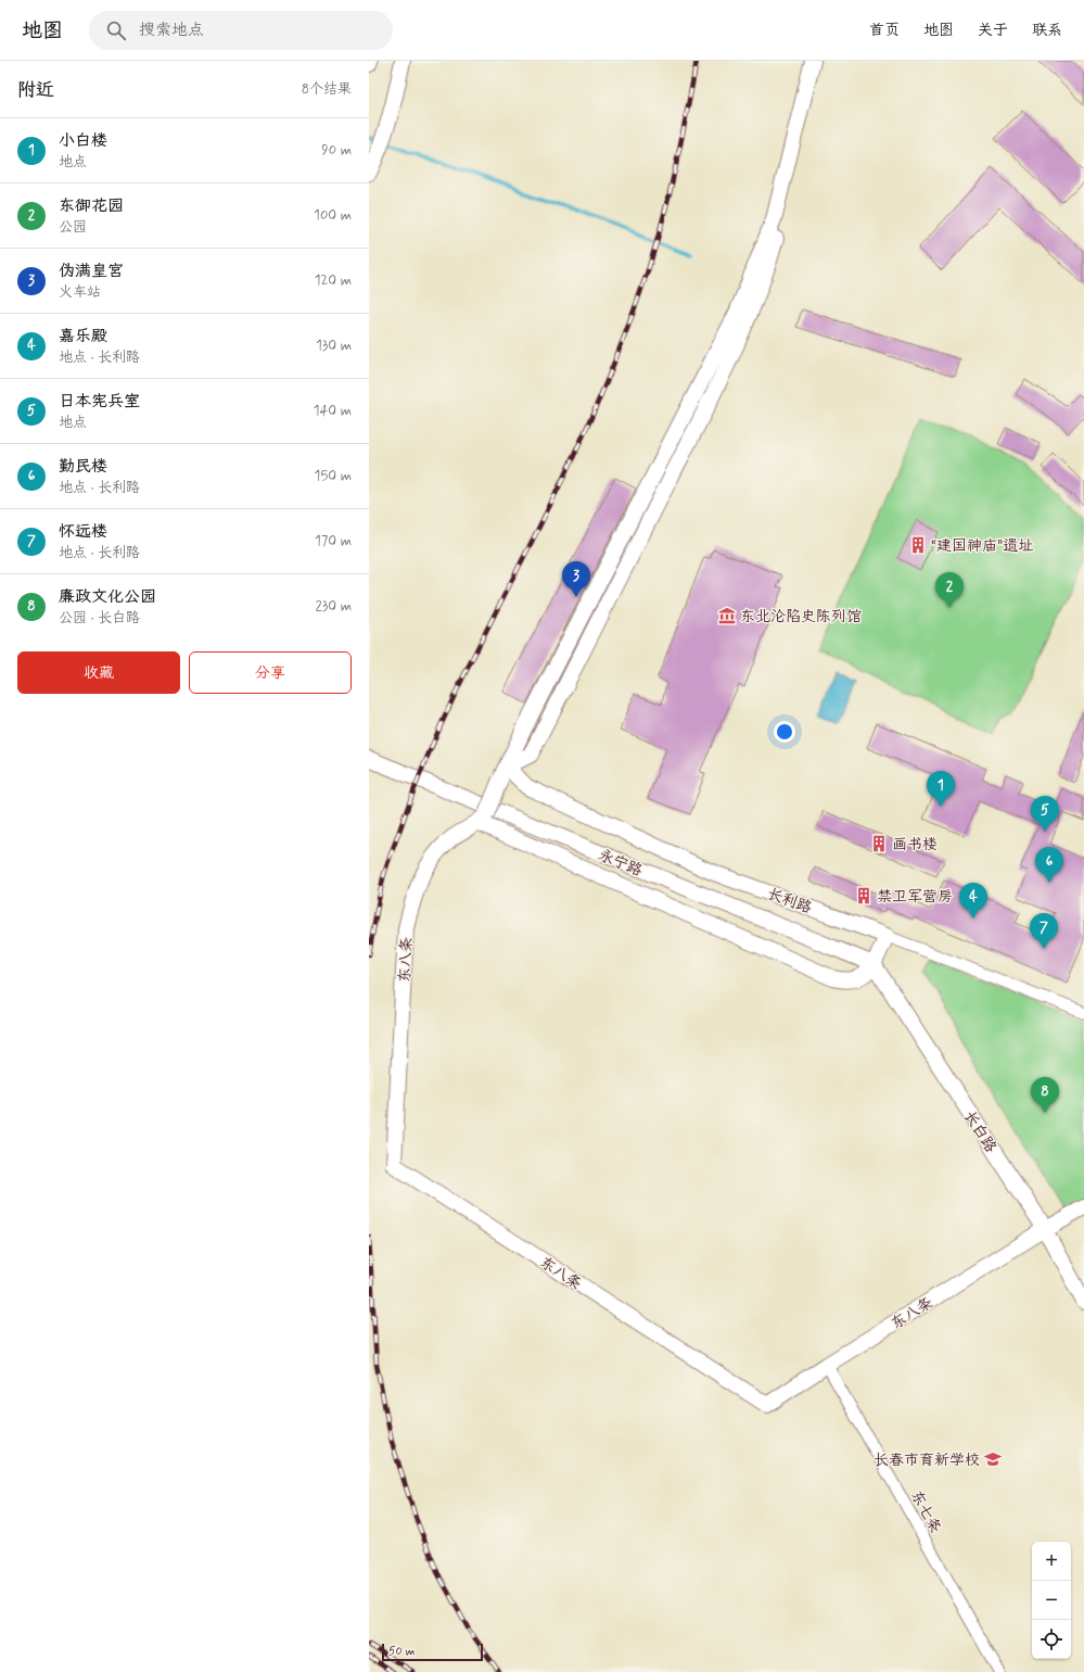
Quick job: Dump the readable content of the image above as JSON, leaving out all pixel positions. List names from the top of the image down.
{
  "streets": {
    "street": [
      "永宁路",
      "长利路",
      "东八条",
      "长白路",
      "东七条"
    ]
  },
  "crossings": [
    ["永宁路", "长白路"],
    ["东八条", "长白路"],
    ["东八条", "东七条"]
  ],
  "places": {
    "building": ["“建国神庙”遗址", "画书楼", "禁卫军营房"],
    "museum": ["东北沦陷史陈列馆"],
    "school or university": ["长春市育新学校"]
  },
  "scale_bar": "50 m",
  "page": {
    "header": "地图",
    "search": "搜索地点",
    "nav": [
      "首页",
      "地图",
      "关于",
      "联系"
    ],
    "heading": ["附近", "8个结果"],
    "list": [
      {
        "mark": "1",
        "name": "小白楼",
        "note": "地点",
        "value": "90 m"
      },
      {
        "mark": "2",
        "name": "东御花园",
        "note": "公园",
        "value": "100 m"
      },
      {
        "mark": "3",
        "name": "伪满皇宫",
        "note": "火车站",
        "value": "120 m"
      },
      {
        "mark": "4",
        "name": "嘉乐殿",
        "note": "地点 · 长利路",
        "value": "130 m"
      },
      {
        "mark": "5",
        "name": "日本宪兵室",
        "note": "地点",
        "value": "140 m"
      },
      {
        "mark": "6",
        "name": "勤民楼",
        "note": "地点 · 长利路",
        "value": "150 m"
      },
      {
        "mark": "7",
        "name": "怀远楼",
        "note": "地点 · 长利路",
        "value": "170 m"
      },
      {
        "mark": "8",
        "name": "廉政文化公园",
        "note": "公园 · 长白路",
        "value": "230 m"
      }
    ],
    "pins": [
      "3",
      "2",
      "1",
      "5",
      "6",
      "4",
      "7",
      "8"
    ],
    "buttons": ["收藏", "分享"],
    "map_buttons": ["+", "−"],
    "scale": "50 m"
  }
}
